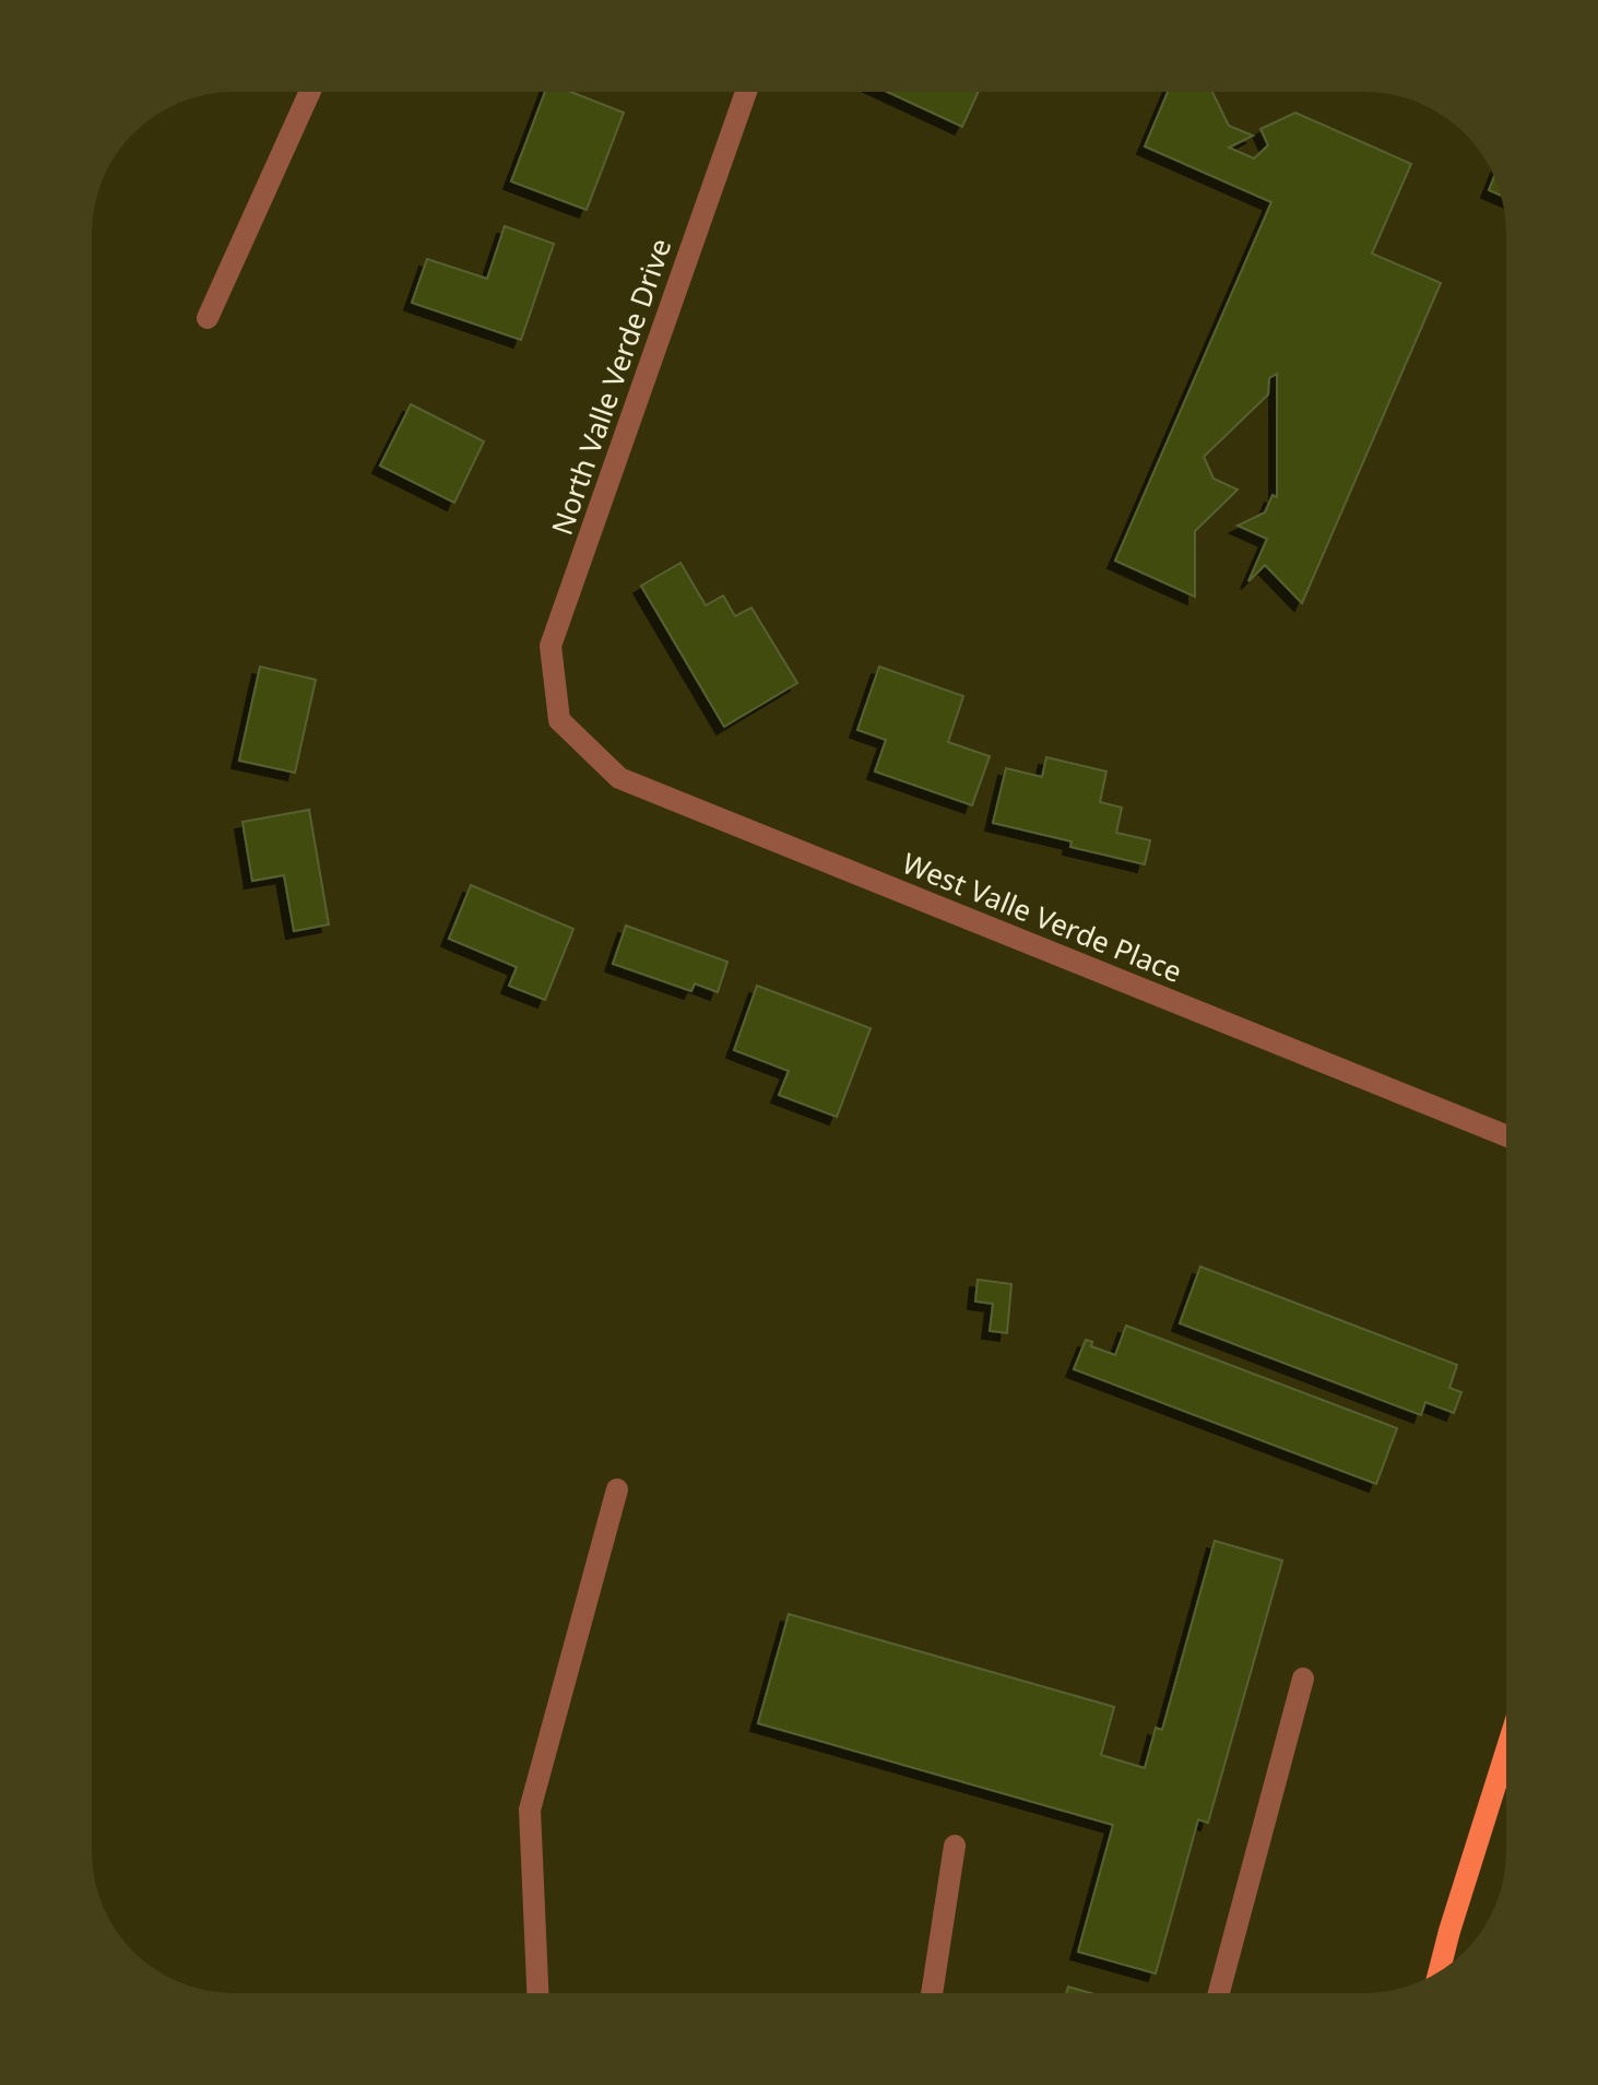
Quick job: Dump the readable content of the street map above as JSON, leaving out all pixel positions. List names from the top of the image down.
{
  "streets": {
    "street": ["North Valle Verde Drive", "West Valle Verde Place"]
  },
  "crossings": [
    ["North Valle Verde Drive", "West Valle Verde Place"]
  ]
}
